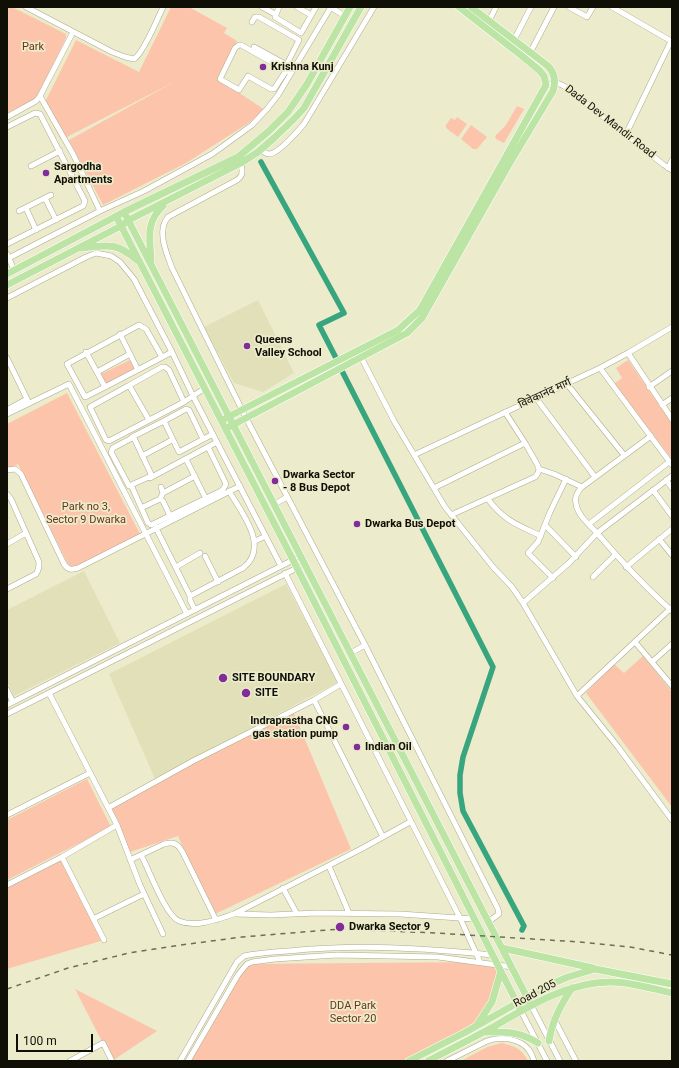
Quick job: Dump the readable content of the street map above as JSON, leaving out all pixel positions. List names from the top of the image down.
{
  "streets": {
    "main road": ["Road 205"],
    "street": ["Dada Dev Mandir Road", "विवेकानंद मार्ग"]
  },
  "parks": ["Park", "Park no 3, Sector 9 Dwarka", "DDA Park Sector 20"],
  "places": [
    "Krishna Kunj",
    "Sargodha Apartments",
    "Queens Valley School",
    "Dwarka Sector - 8 Bus Depot",
    "Dwarka Bus Depot",
    "SITE BOUNDARY",
    "SITE",
    "Indraprastha CNG gas station pump",
    "Indian Oil",
    "Dwarka Sector 9"
  ],
  "scale_bar": "100 m"
}
